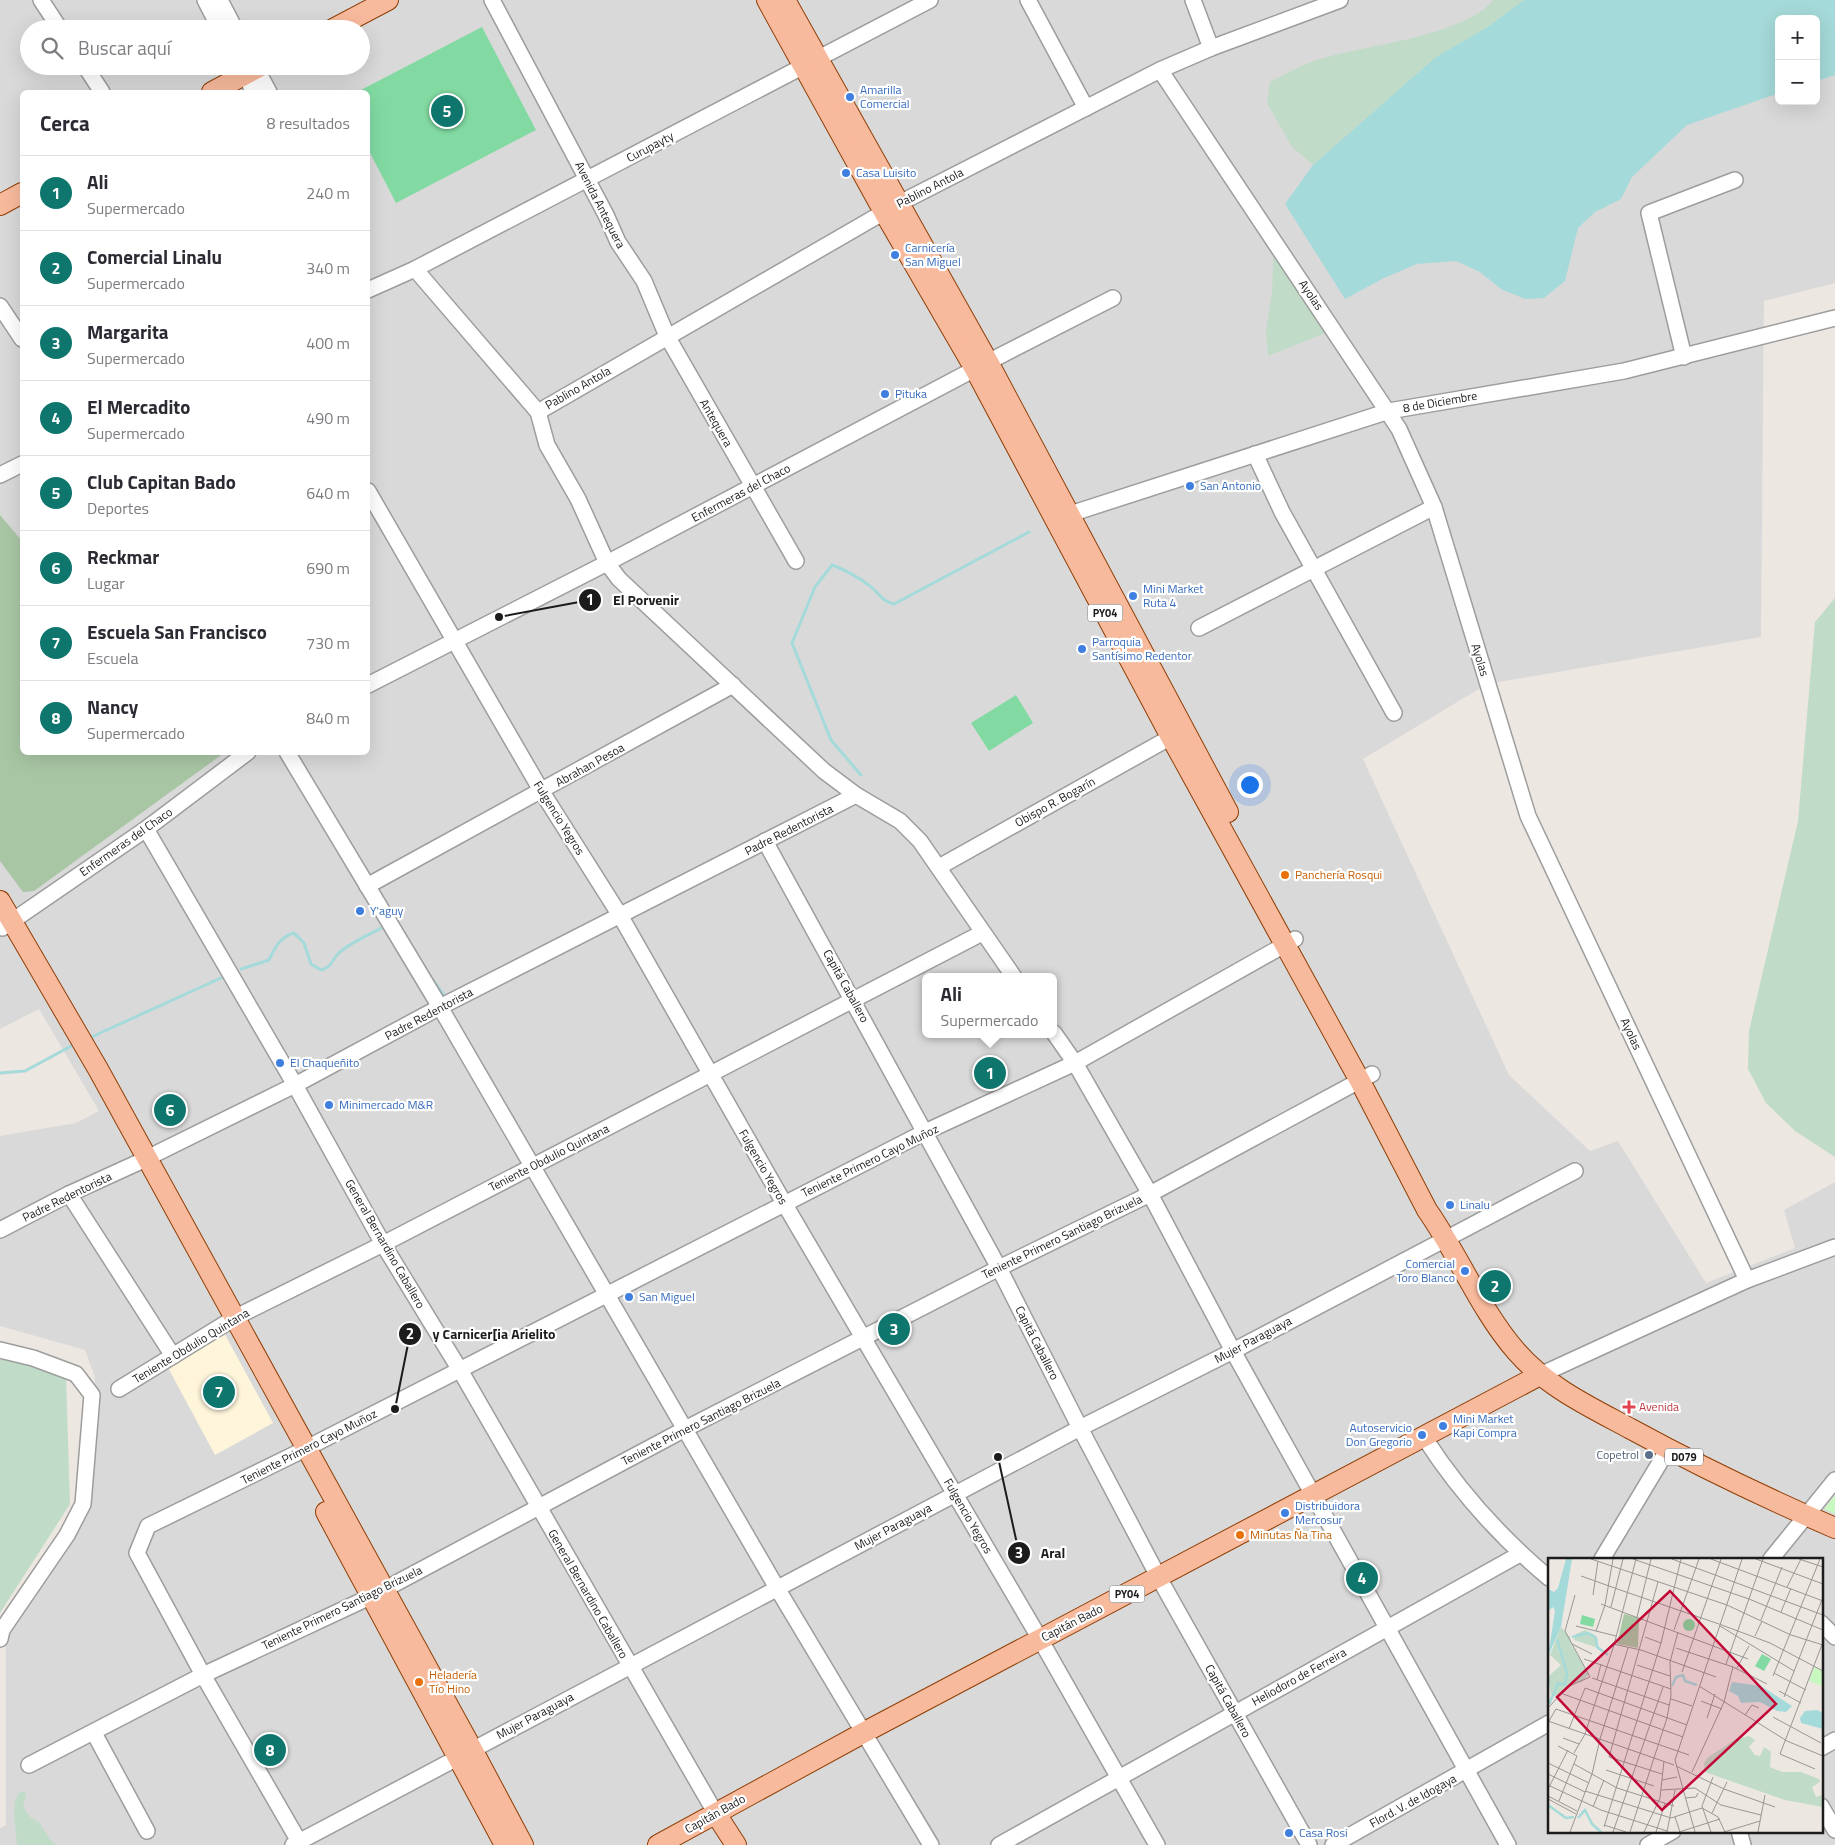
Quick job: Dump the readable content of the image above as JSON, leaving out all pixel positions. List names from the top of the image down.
{
  "streets": {
    "main road": ["PY04", "D079", "Capitán Bado"],
    "street": [
      "Curupayty",
      "Pablino Antola",
      "Avenida Antequera",
      "Ayolas",
      "8 de Diciembre",
      "Antequera",
      "Enfermeras del Chaco",
      "Abrahan Pesoa",
      "Obispo R. Bogarín",
      "Fulgencio Yegros",
      "Padre Redentorista",
      "Capitá Caballero",
      "Teniente Obdulio Quintana",
      "Teniente Primero Cayo Muñoz",
      "Teniente Primero Santiago Brizuela",
      "General Bernardino Caballero",
      "Mujer Paraguaya",
      "Heliodoro de Ferreira",
      "Flord. V. de Idogaya"
    ]
  },
  "crossings": [
    ["Curupayty", "Avenida Antequera"],
    ["Curupayty", "PY04"],
    ["Pablino Antola", "Ayolas"],
    ["Pablino Antola", "Antequera"],
    ["Pablino Antola", "PY04"],
    ["Avenida Antequera", "Antequera"],
    ["Ayolas", "8 de Diciembre"],
    ["8 de Diciembre", "PY04"],
    ["Antequera", "Enfermeras del Chaco"],
    ["Enfermeras del Chaco", "PY04"],
    ["Enfermeras del Chaco", "Fulgencio Yegros"],
    ["Enfermeras del Chaco", "General Bernardino Caballero"],
    ["PY04", "Obispo R. Bogarín"],
    ["PY04", "Teniente Primero Cayo Muñoz"],
    ["PY04", "Teniente Primero Santiago Brizuela"],
    ["PY04", "Mujer Paraguaya"],
    ["PY04", "D079"],
    ["PY04", "Capitán Bado"],
    ["Abrahan Pesoa", "Fulgencio Yegros"],
    ["Fulgencio Yegros", "Padre Redentorista"],
    ["Fulgencio Yegros", "Teniente Obdulio Quintana"],
    ["Fulgencio Yegros", "Teniente Primero Cayo Muñoz"],
    ["Fulgencio Yegros", "Teniente Primero Santiago Brizuela"],
    ["Fulgencio Yegros", "Mujer Paraguaya"],
    ["Fulgencio Yegros", "Capitán Bado"],
    ["Fulgencio Yegros", "Heliodoro de Ferreira"],
    ["Padre Redentorista", "Capitá Caballero"],
    ["Padre Redentorista", "General Bernardino Caballero"],
    ["Capitá Caballero", "Teniente Obdulio Quintana"],
    ["Capitá Caballero", "Teniente Primero Cayo Muñoz"],
    ["Capitá Caballero", "Teniente Primero Santiago Brizuela"],
    ["Capitá Caballero", "Mujer Paraguaya"],
    ["Capitá Caballero", "Capitán Bado"],
    ["Capitá Caballero", "Heliodoro de Ferreira"],
    ["Teniente Obdulio Quintana", "General Bernardino Caballero"],
    ["Teniente Primero Cayo Muñoz", "Teniente Primero Santiago Brizuela"],
    ["Teniente Primero Cayo Muñoz", "General Bernardino Caballero"],
    ["Teniente Primero Santiago Brizuela", "General Bernardino Caballero"],
    ["General Bernardino Caballero", "Mujer Paraguaya"],
    ["General Bernardino Caballero", "Capitán Bado"],
    ["D079", "Capitán Bado"]
  ],
  "places": {
    "other": [
      "Amarilla Comercial",
      "Casa Luisito",
      "Carnicería San Miguel",
      "Pituka",
      "San Antonio",
      "Mini Market Ruta 4",
      "El Porvenir",
      "Parroquia Santísimo Redentor",
      "Panchería Rosqui",
      "Y'aguy",
      "El Chaqueñito",
      "Minimercado M&R",
      "Linalu",
      "Comercial Toro Blanco",
      "San Miguel",
      "y Carnicer[ia Arielito",
      "Mini Market Kapi Compra",
      "Autoservicio Don Gregorio",
      "Copetrol",
      "Aral",
      "Distribuidora Mercosur",
      "Minutas Ña Tina",
      "Heladería Tío Hino",
      "Casa Rosi"
    ],
    "health": ["Avenida"]
  },
  "page": {
    "map_buttons": ["+", "−"],
    "search": "Buscar aquí",
    "heading": ["Cerca", "8 resultados"],
    "pins": [
      "5",
      "1",
      "6",
      "2",
      "3",
      "7",
      "4",
      "8"
    ],
    "list": [
      {
        "mark": "1",
        "name": "Ali",
        "note": "Supermercado",
        "value": "240 m"
      },
      {
        "mark": "2",
        "name": "Comercial Linalu",
        "note": "Supermercado",
        "value": "340 m"
      },
      {
        "mark": "3",
        "name": "Margarita",
        "note": "Supermercado",
        "value": "400 m"
      },
      {
        "mark": "4",
        "name": "El Mercadito",
        "note": "Supermercado",
        "value": "490 m"
      },
      {
        "mark": "5",
        "name": "Club Capitan Bado",
        "note": "Deportes",
        "value": "640 m"
      },
      {
        "mark": "6",
        "name": "Reckmar",
        "note": "Lugar",
        "value": "690 m"
      },
      {
        "mark": "7",
        "name": "Escuela San Francisco",
        "note": "Escuela",
        "value": "730 m"
      },
      {
        "mark": "8",
        "name": "Nancy",
        "note": "Supermercado",
        "value": "840 m"
      }
    ],
    "popup": ["Ali", "Supermercado"]
  }
}
